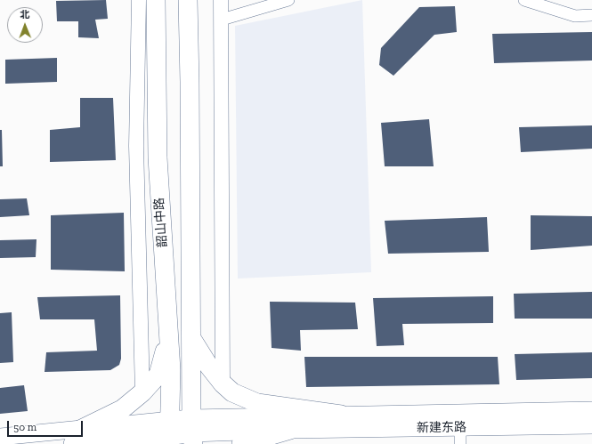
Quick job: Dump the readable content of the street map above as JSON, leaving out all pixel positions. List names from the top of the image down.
{
  "streets": {
    "main road": ["韶山中路", "新建东路"]
  },
  "scale_bar": "50 m",
  "north": "top"
}
